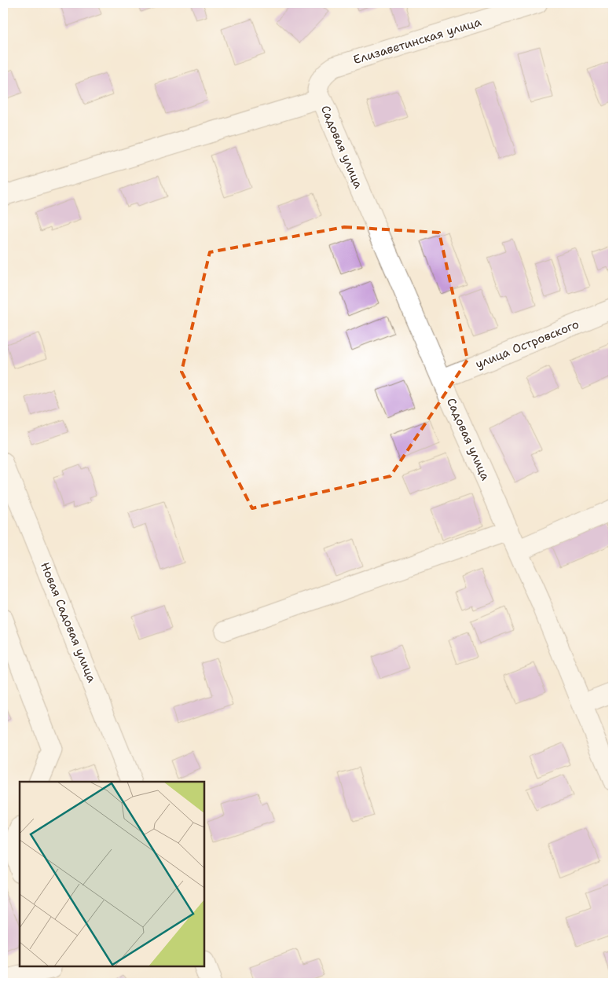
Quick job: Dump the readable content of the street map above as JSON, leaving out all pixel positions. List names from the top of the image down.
{
  "streets": {
    "street": [
      "Елизаветинская улица",
      "Садовая улица",
      "улица Островского",
      "Новая Садовая улица"
    ]
  },
  "crossings": [
    ["Елизаветинская улица", "Садовая улица"],
    ["Садовая улица", "улица Островского"]
  ]
}
